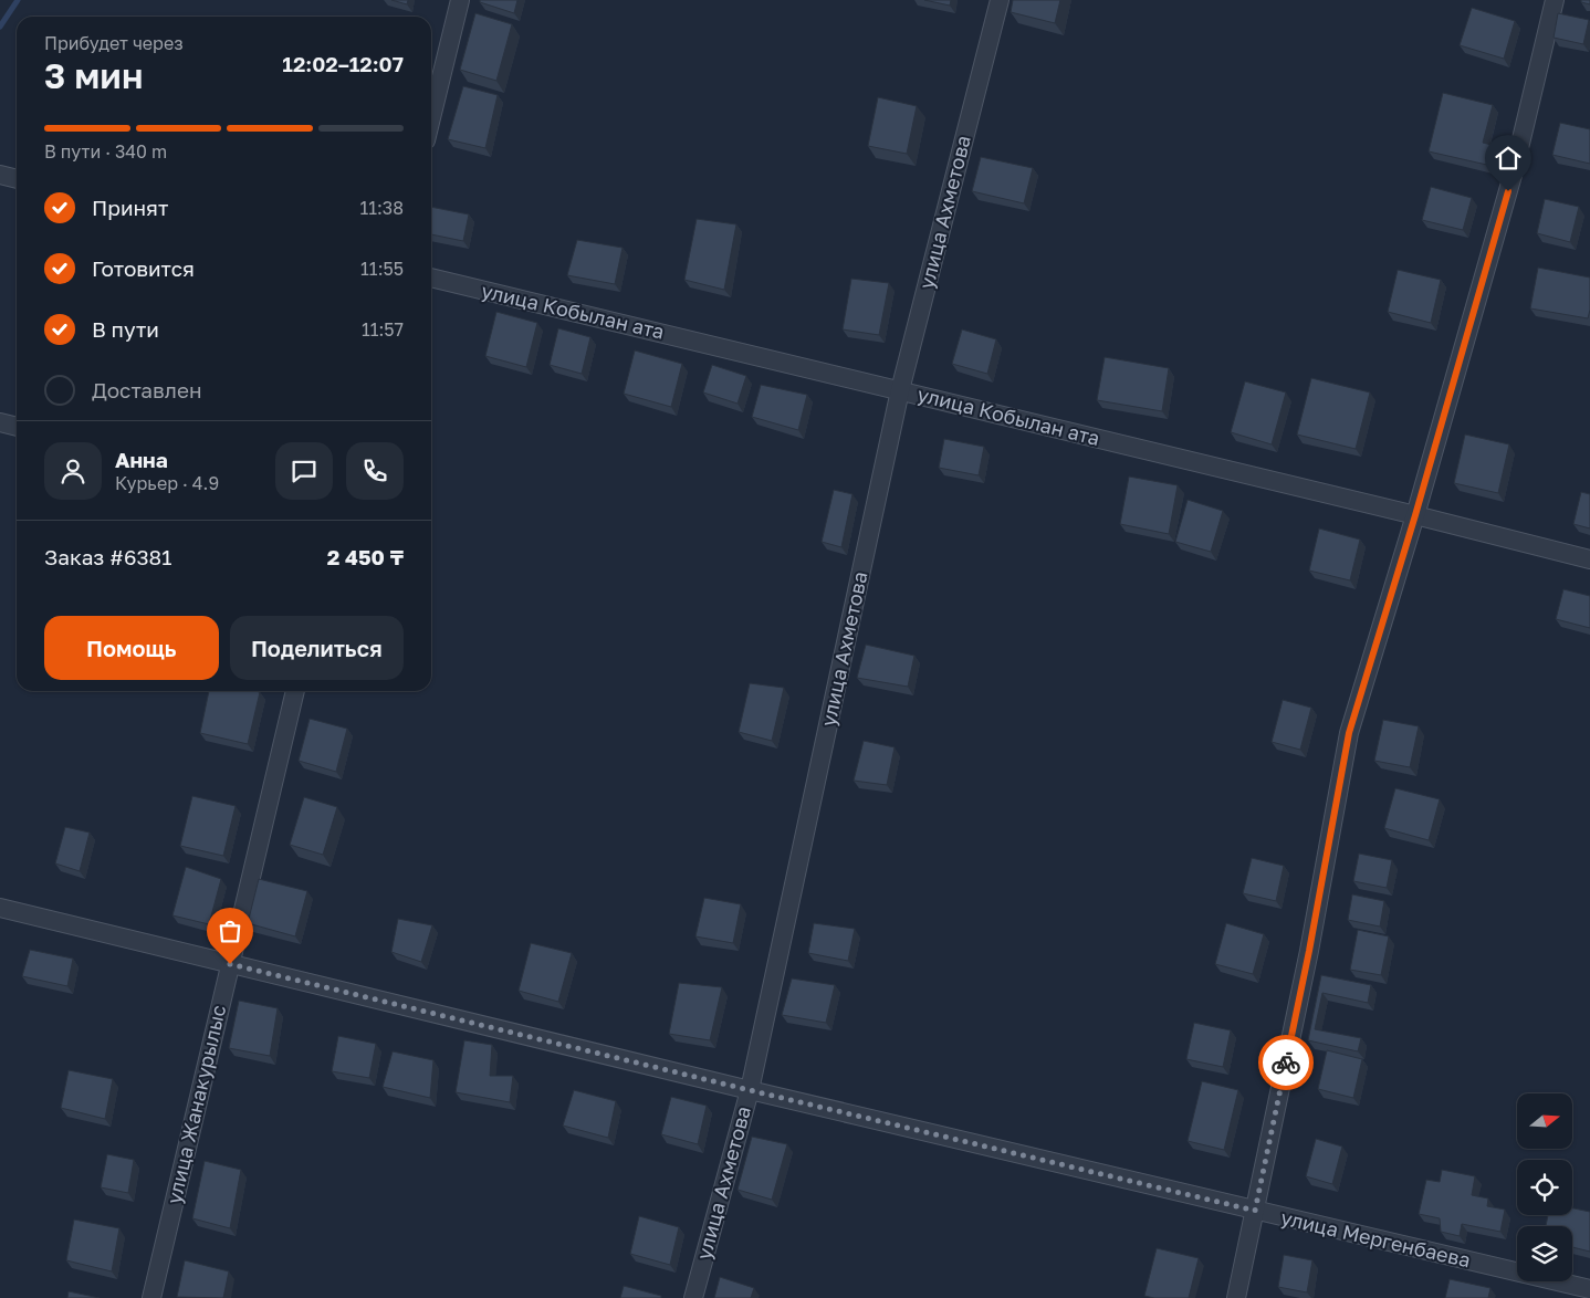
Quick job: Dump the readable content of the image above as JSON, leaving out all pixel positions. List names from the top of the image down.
{
  "streets": {
    "street": [
      "улица Ахметова",
      "улица Кобылан ата",
      "улица Жанакурылыс",
      "улица Мергенбаева"
    ]
  },
  "crossings": [
    ["улица Ахметова", "улица Кобылан ата"],
    ["улица Ахметова", "улица Мергенбаева"],
    ["улица Жанакурылыс", "улица Мергенбаева"]
  ],
  "north": "right",
  "page": {
    "heading": ["3 мин", "Прибудет через", "12:02–12:07"],
    "panel": [
      "Анна",
      "Курьер · 4.9",
      "Заказ #6381",
      "2 450 ₸"
    ],
    "bar": "В пути · 340 m",
    "list": [
      ["Принят", "11:38"],
      ["Готовится", "11:55"],
      ["В пути", "11:57"],
      "Доставлен"
    ],
    "buttons": ["Помощь", "Поделиться"]
  }
}
